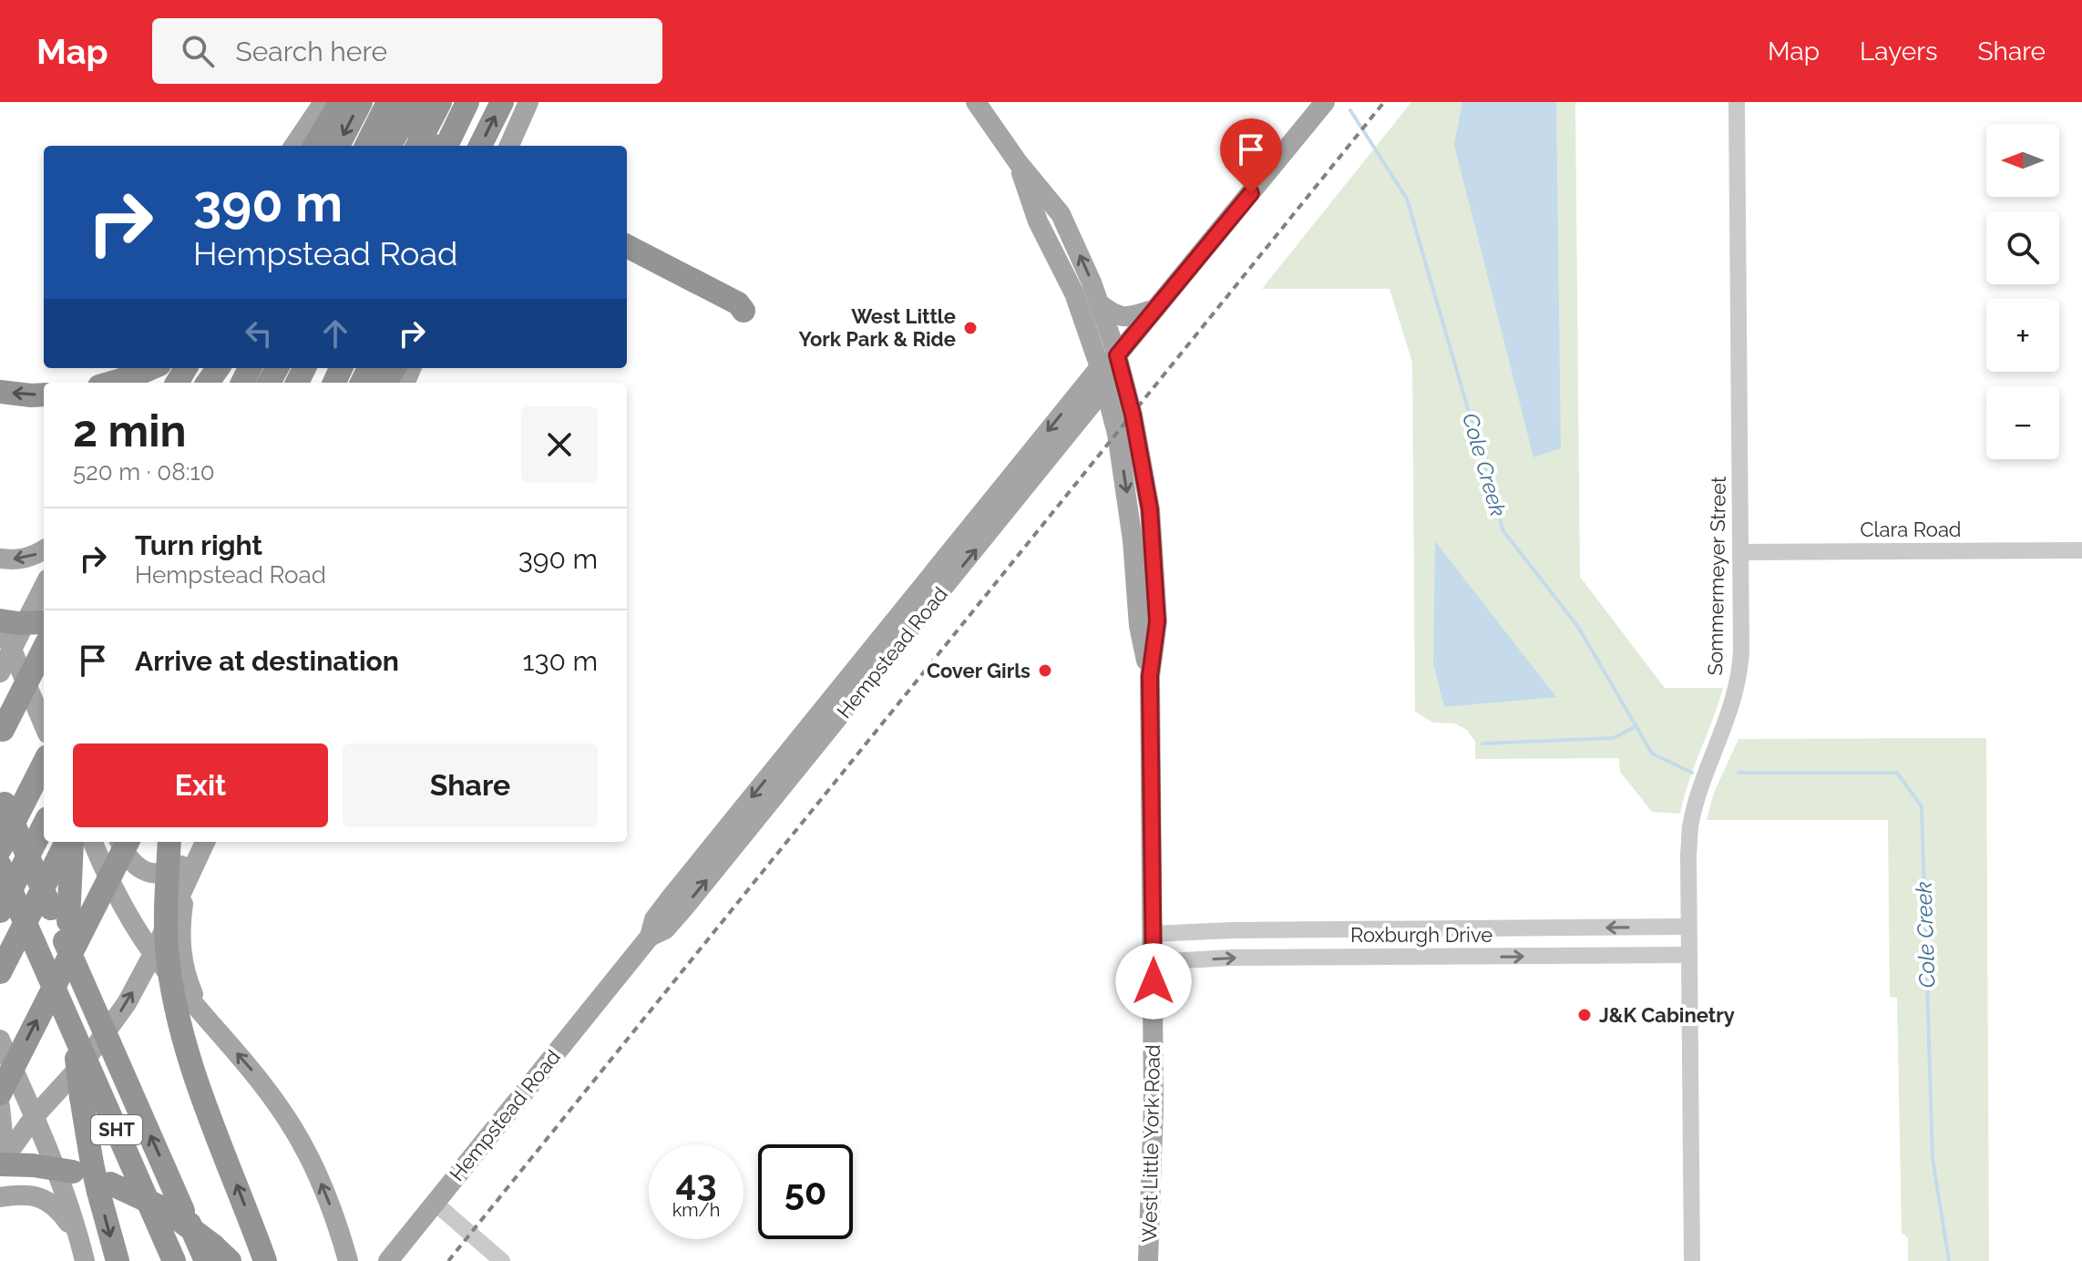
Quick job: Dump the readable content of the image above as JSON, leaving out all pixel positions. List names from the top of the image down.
{
  "streets": {
    "highway": ["SHT"],
    "main road": ["Hempstead Road", "West Little York Road"],
    "street": ["Clara Road", "Sommermeyer Street", "Roxburgh Drive"]
  },
  "crossings": [
    ["Clara Road", "Sommermeyer Street"],
    ["Sommermeyer Street", "Roxburgh Drive"],
    ["Hempstead Road", "West Little York Road"],
    ["Roxburgh Drive", "West Little York Road"]
  ],
  "water": ["Cole Creek"],
  "places": ["West Little York Park & Ride", "Cover Girls", "J&K Cabinetry"],
  "north": "left",
  "page": {
    "header": "Map",
    "search": "Search here",
    "nav": ["Map", "Layers", "Share"],
    "map_buttons": ["+", "−"],
    "turn": ["390 m", "Hempstead Road"],
    "heading": ["2 min", "520 m · 08:10"],
    "list": [
      {
        "name": "Turn right",
        "note": "Hempstead Road",
        "value": "390 m"
      },
      {
        "name": "Arrive at destination",
        "value": "130 m"
      }
    ],
    "buttons": ["Exit", "Share"],
    "speed": "43 km/h",
    "limit": "50"
  }
}
